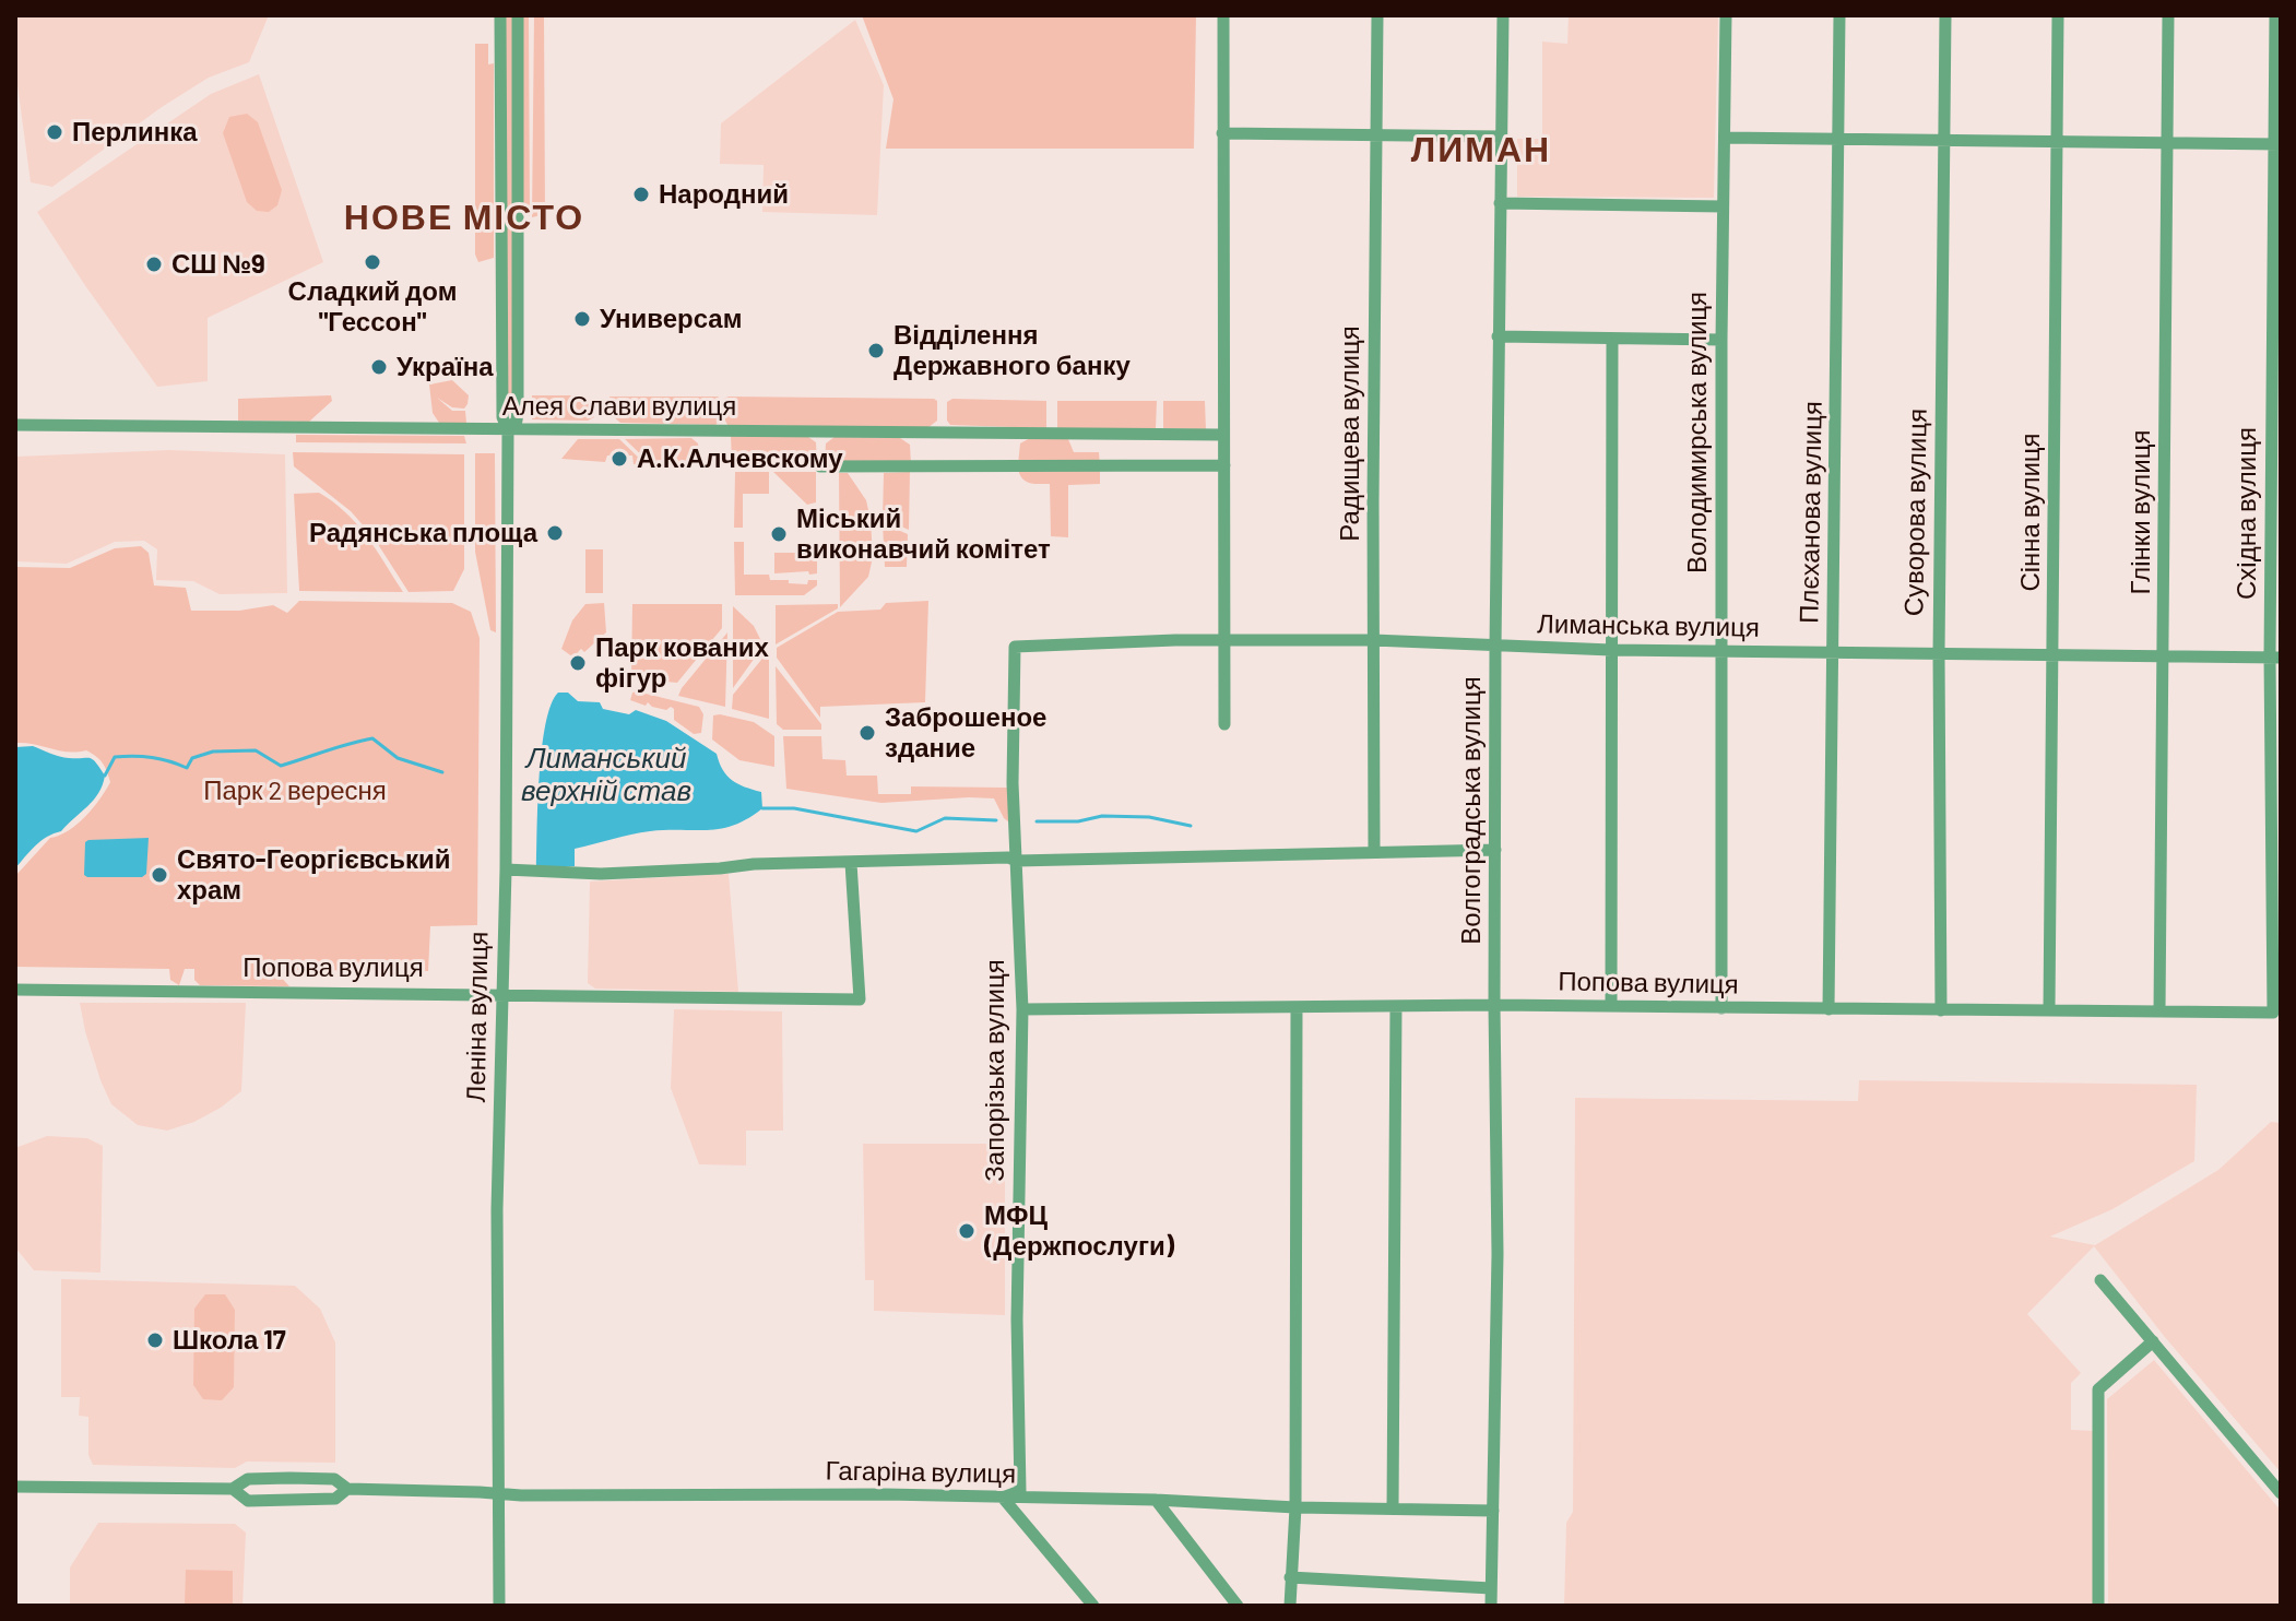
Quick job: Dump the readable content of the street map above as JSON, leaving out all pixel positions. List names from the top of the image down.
{
  "streets": {
    "street": [
      "Алея Слави вулиця",
      "Володимирська вулиця",
      "Радищева вулиця",
      "Плєханова вулиця",
      "Суворова вулиця",
      "Сінна вулиця",
      "Глінки вулиця",
      "Східна вулиця",
      "Лиманська вулиця",
      "Волгоградська вулиця",
      "Попова вулиця",
      "Леніна вулиця",
      "Запорізька вулиця",
      "Гагаріна вулиця"
    ]
  },
  "crossings": [
    ["Алея Слави вулиця", "Леніна вулиця"],
    ["Володимирська вулиця", "Лиманська вулиця"],
    ["Володимирська вулиця", "Попова вулиця"],
    ["Радищева вулиця", "Лиманська вулиця"],
    ["Плєханова вулиця", "Лиманська вулиця"],
    ["Плєханова вулиця", "Попова вулиця"],
    ["Суворова вулиця", "Лиманська вулиця"],
    ["Суворова вулиця", "Попова вулиця"],
    ["Сінна вулиця", "Лиманська вулиця"],
    ["Сінна вулиця", "Попова вулиця"],
    ["Глінки вулиця", "Лиманська вулиця"],
    ["Глінки вулиця", "Попова вулиця"],
    ["Східна вулиця", "Лиманська вулиця"],
    ["Східна вулиця", "Попова вулиця"],
    ["Лиманська вулиця", "Волгоградська вулиця"],
    ["Лиманська вулиця", "Запорізька вулиця"],
    ["Волгоградська вулиця", "Попова вулиця"],
    ["Волгоградська вулиця", "Гагаріна вулиця"],
    ["Попова вулиця", "Леніна вулиця"],
    ["Попова вулиця", "Запорізька вулиця"],
    ["Леніна вулиця", "Гагаріна вулиця"],
    ["Запорізька вулиця", "Гагаріна вулиця"]
  ],
  "districts": ["ЛИМАН", "НОВЕ МІСТО"],
  "water": ["Лиманський верхній став"],
  "parks": ["Парк 2 вересня"],
  "places": [
    "Перлинка",
    "Народний",
    "Сладкий дом \"Гессон\"",
    "СШ №9",
    "Универсам",
    "Відділення Державного банку",
    "Україна",
    "А.К.Алчевскому",
    "Радянська площа",
    "Міський виконавчий комітет",
    "Парк кованих фігур",
    "Заброшеное здание",
    "Свято-Георгієвський храм",
    "МФЦ (Держпослуги)",
    "Школа 17"
  ]
}
